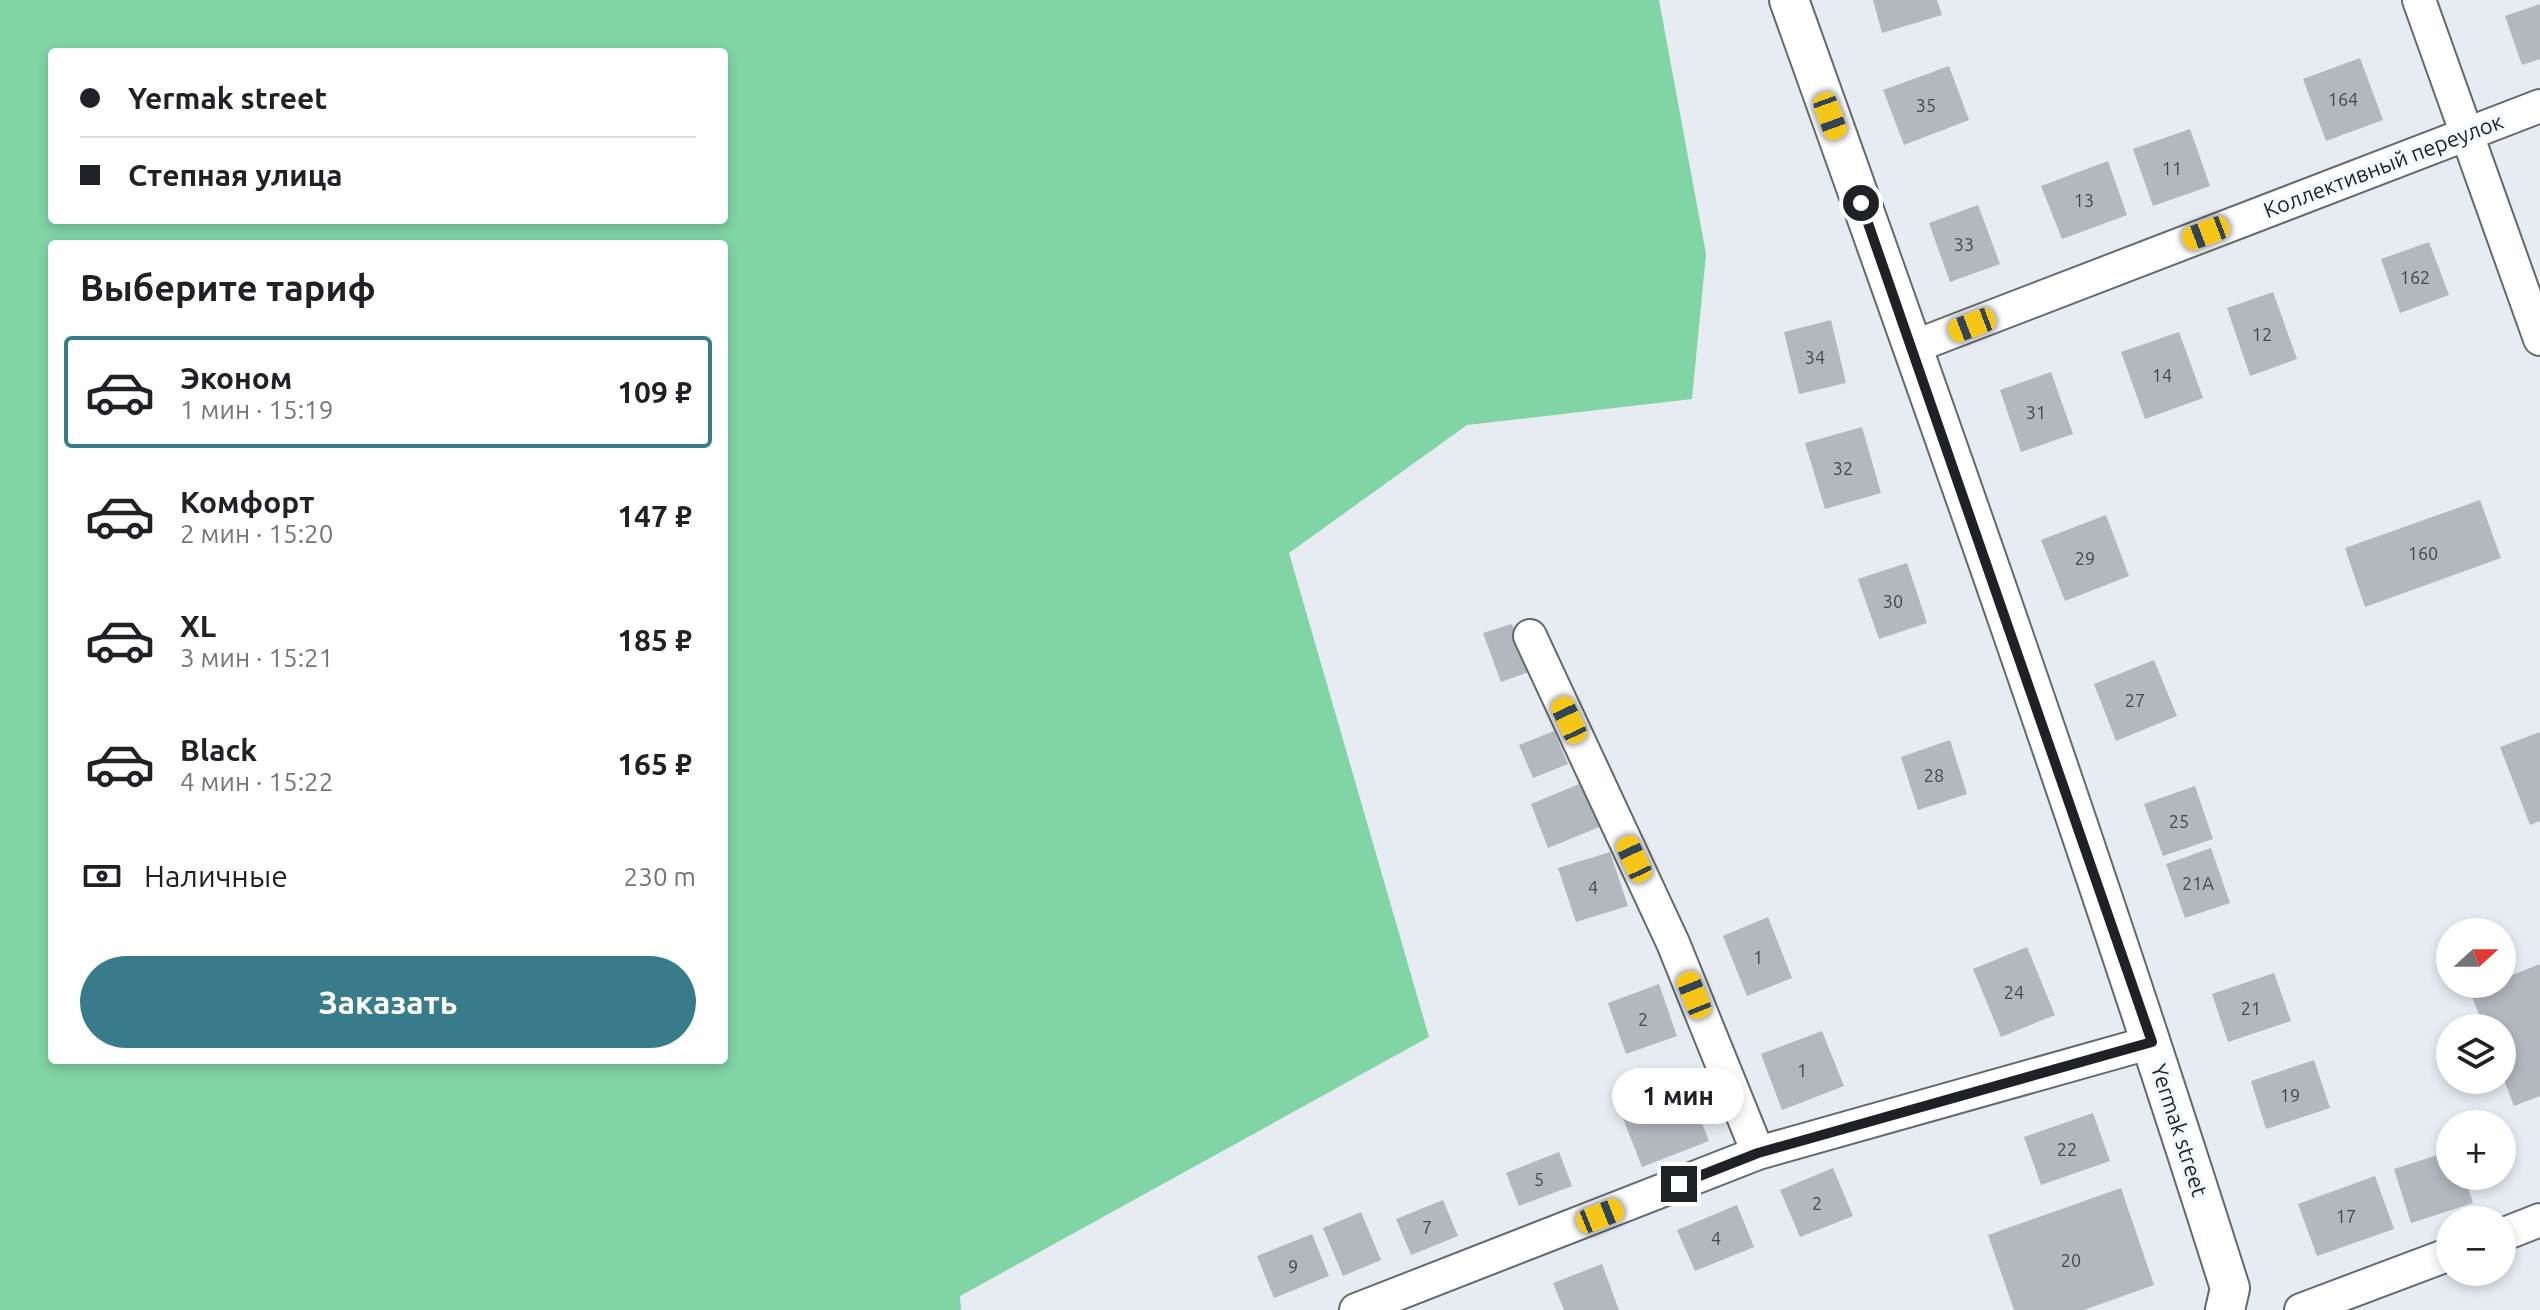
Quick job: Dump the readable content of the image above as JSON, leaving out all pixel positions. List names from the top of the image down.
{
  "streets": {
    "street": ["Коллективный переулок", "Yermak street"]
  },
  "crossings": [
    ["Коллективный переулок", "Yermak street"]
  ],
  "house_numbers": [
    "164",
    "35",
    "11",
    "13",
    "33",
    "162",
    "12",
    "34",
    "14",
    "31",
    "32",
    "160",
    "29",
    "30",
    "27",
    "28",
    "25",
    "21А",
    "4",
    "1",
    "24",
    "21",
    "2",
    "1",
    "19",
    "22",
    "5",
    "2",
    "17",
    "7",
    "4",
    "20",
    "9"
  ],
  "north": "right",
  "page": {
    "banner": ["Yermak street", "Степная улица"],
    "heading": "Выберите тариф",
    "list": [
      {
        "name": "Эконом",
        "note": "1 мин · 15:19",
        "value": "109 ₽"
      },
      {
        "name": "Комфорт",
        "note": "2 мин · 15:20",
        "value": "147 ₽"
      },
      {
        "name": "XL",
        "note": "3 мин · 15:21",
        "value": "185 ₽"
      },
      {
        "name": "Black",
        "note": "4 мин · 15:22",
        "value": "165 ₽"
      }
    ],
    "pay": ["Наличные", "230 m"],
    "map_buttons": ["+", "−"],
    "buttons": "Заказать",
    "bubble": "1 мин"
  }
}
